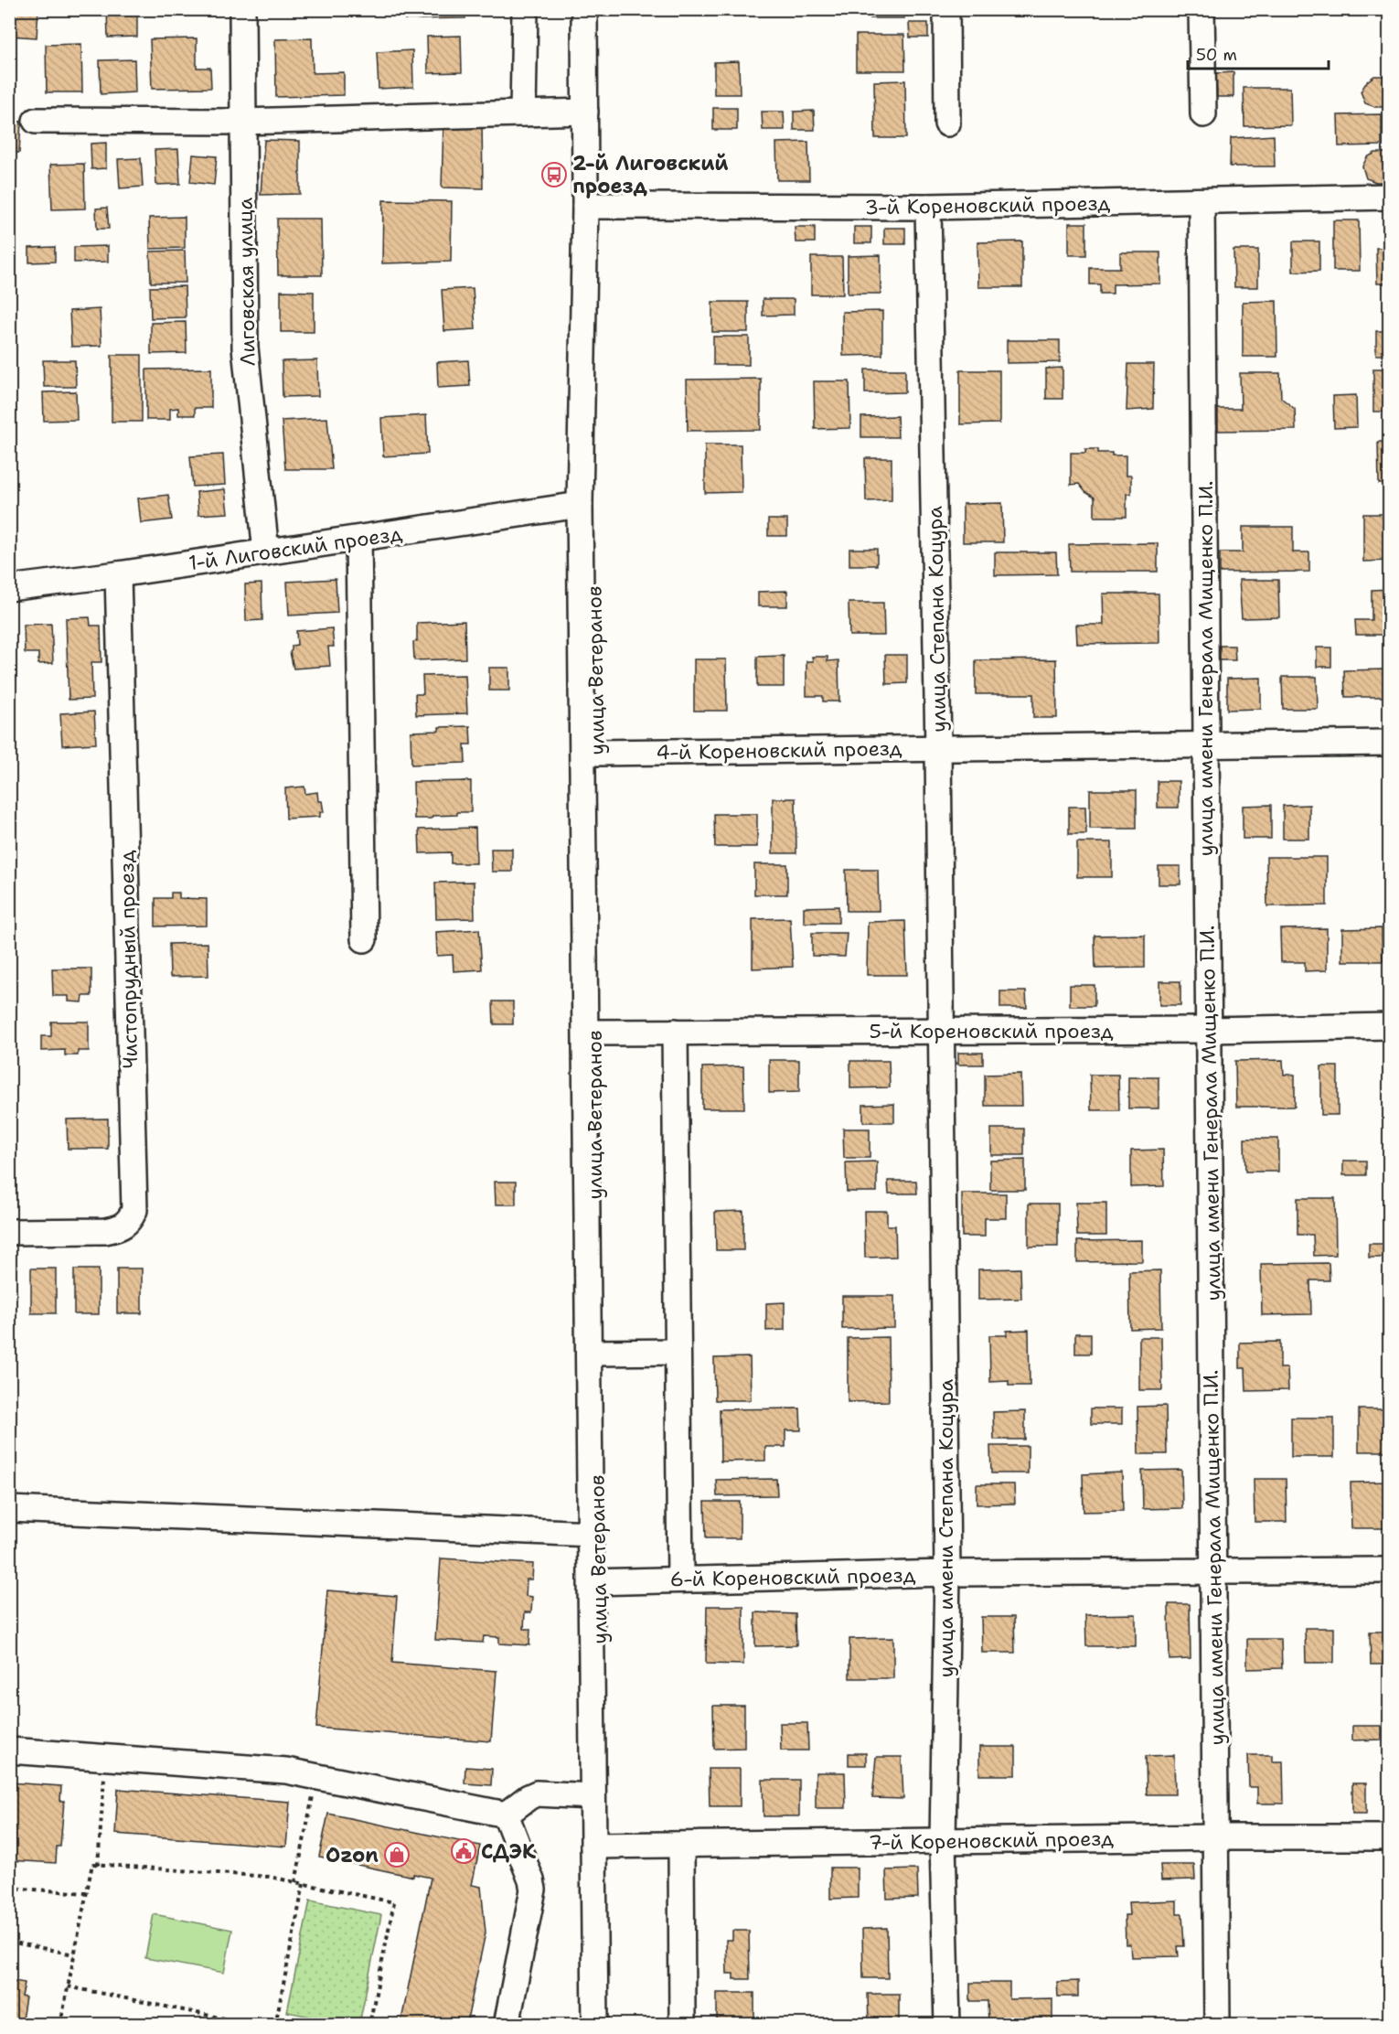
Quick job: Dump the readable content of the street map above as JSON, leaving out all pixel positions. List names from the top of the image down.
{
  "streets": {
    "street": [
      "3-й Кореновский проезд",
      "Лиговская улица",
      "1-й Лиговский проезд",
      "улица Степана Коцура",
      "улица имени Генерала Мищенко П.И.",
      "улица Ветеранов",
      "4-й Кореновский проезд",
      "Чистопрудный проезд",
      "5-й Кореновский проезд",
      "улица имени Степана Коцура",
      "6-й Кореновский проезд",
      "7-й Кореновский проезд"
    ]
  },
  "crossings": [
    ["3-й Кореновский проезд", "улица Степана Коцура"],
    ["3-й Кореновский проезд", "улица имени Генерала Мищенко П.И."],
    ["3-й Кореновский проезд", "улица Ветеранов"],
    ["Лиговская улица", "1-й Лиговский проезд"],
    ["1-й Лиговский проезд", "улица Ветеранов"],
    ["1-й Лиговский проезд", "Чистопрудный проезд"],
    ["улица Степана Коцура", "4-й Кореновский проезд"],
    ["улица Степана Коцура", "5-й Кореновский проезд"],
    ["улица Степана Коцура", "улица имени Степана Коцура"],
    ["улица имени Генерала Мищенко П.И.", "4-й Кореновский проезд"],
    ["улица имени Генерала Мищенко П.И.", "5-й Кореновский проезд"],
    ["улица имени Генерала Мищенко П.И.", "6-й Кореновский проезд"],
    ["улица имени Генерала Мищенко П.И.", "7-й Кореновский проезд"],
    ["улица Ветеранов", "4-й Кореновский проезд"],
    ["улица Ветеранов", "5-й Кореновский проезд"],
    ["улица Ветеранов", "6-й Кореновский проезд"],
    ["улица Ветеранов", "7-й Кореновский проезд"],
    ["5-й Кореновский проезд", "улица имени Степана Коцура"],
    ["улица имени Степана Коцура", "6-й Кореновский проезд"],
    ["улица имени Степана Коцура", "7-й Кореновский проезд"]
  ],
  "places": {
    "bus stop": ["2-й Лиговский проезд"],
    "public building": ["СДЭК"],
    "shop": ["Ozon"]
  },
  "scale_bar": "50 m"
}
